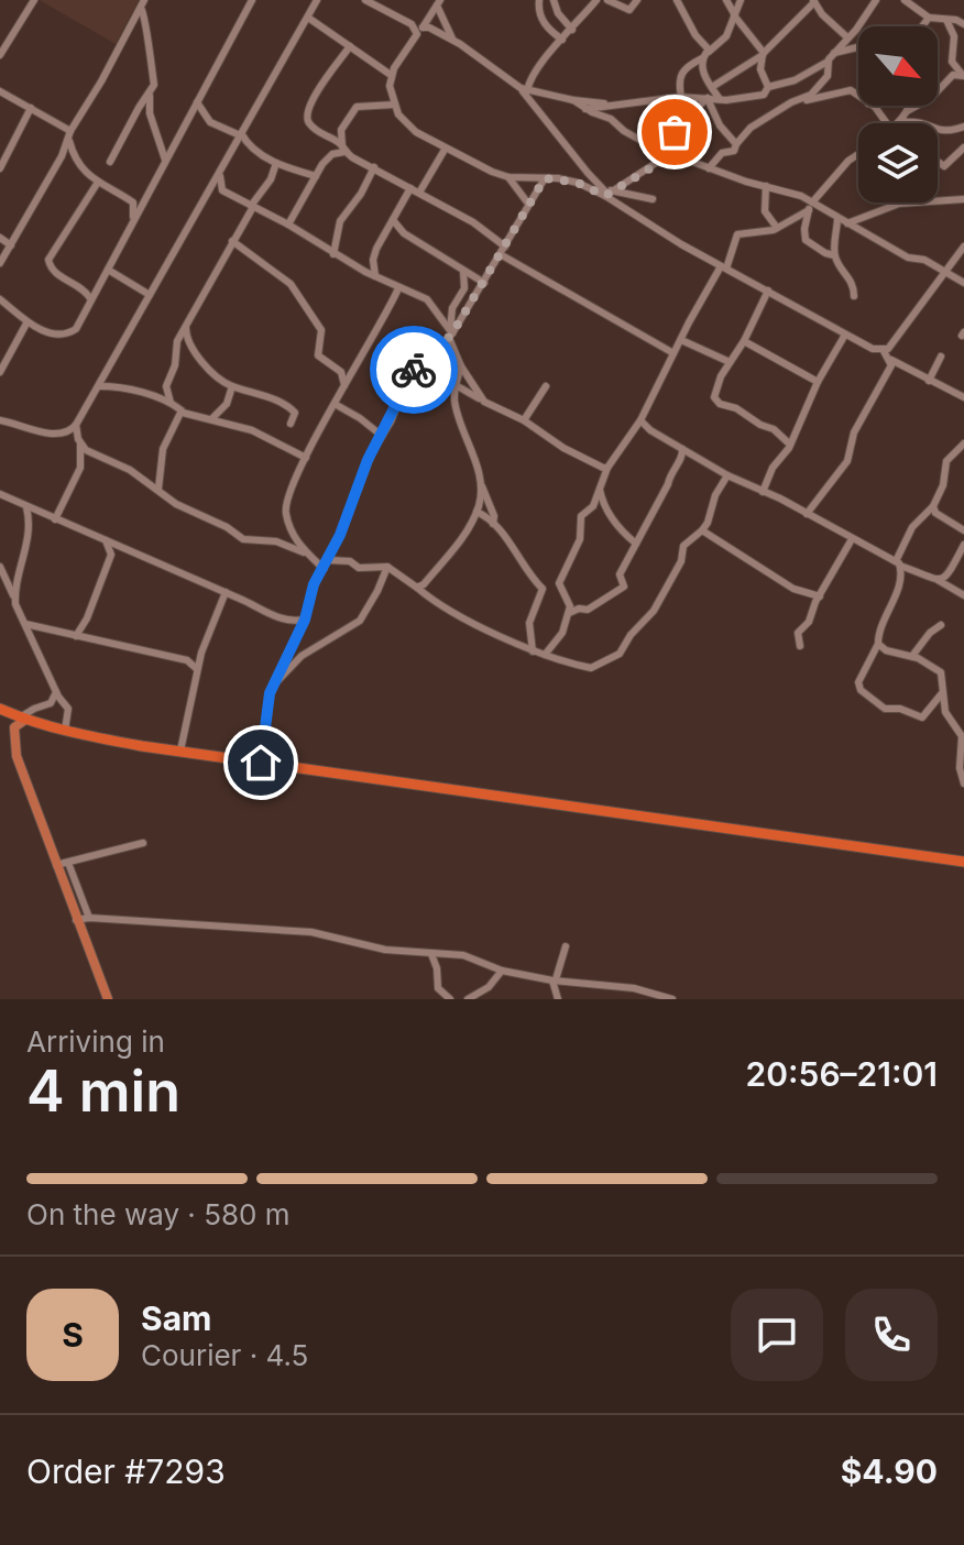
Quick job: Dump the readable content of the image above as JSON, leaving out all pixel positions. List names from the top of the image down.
{
  "north": "bottom right",
  "page": {
    "heading": ["4 min", "Arriving in", "20:56–21:01"],
    "panel": [
      "Sam",
      "Courier · 4.5",
      "Order #7293",
      "$4.90"
    ],
    "bar": "On the way · 580 m",
    "round": "S"
  }
}
